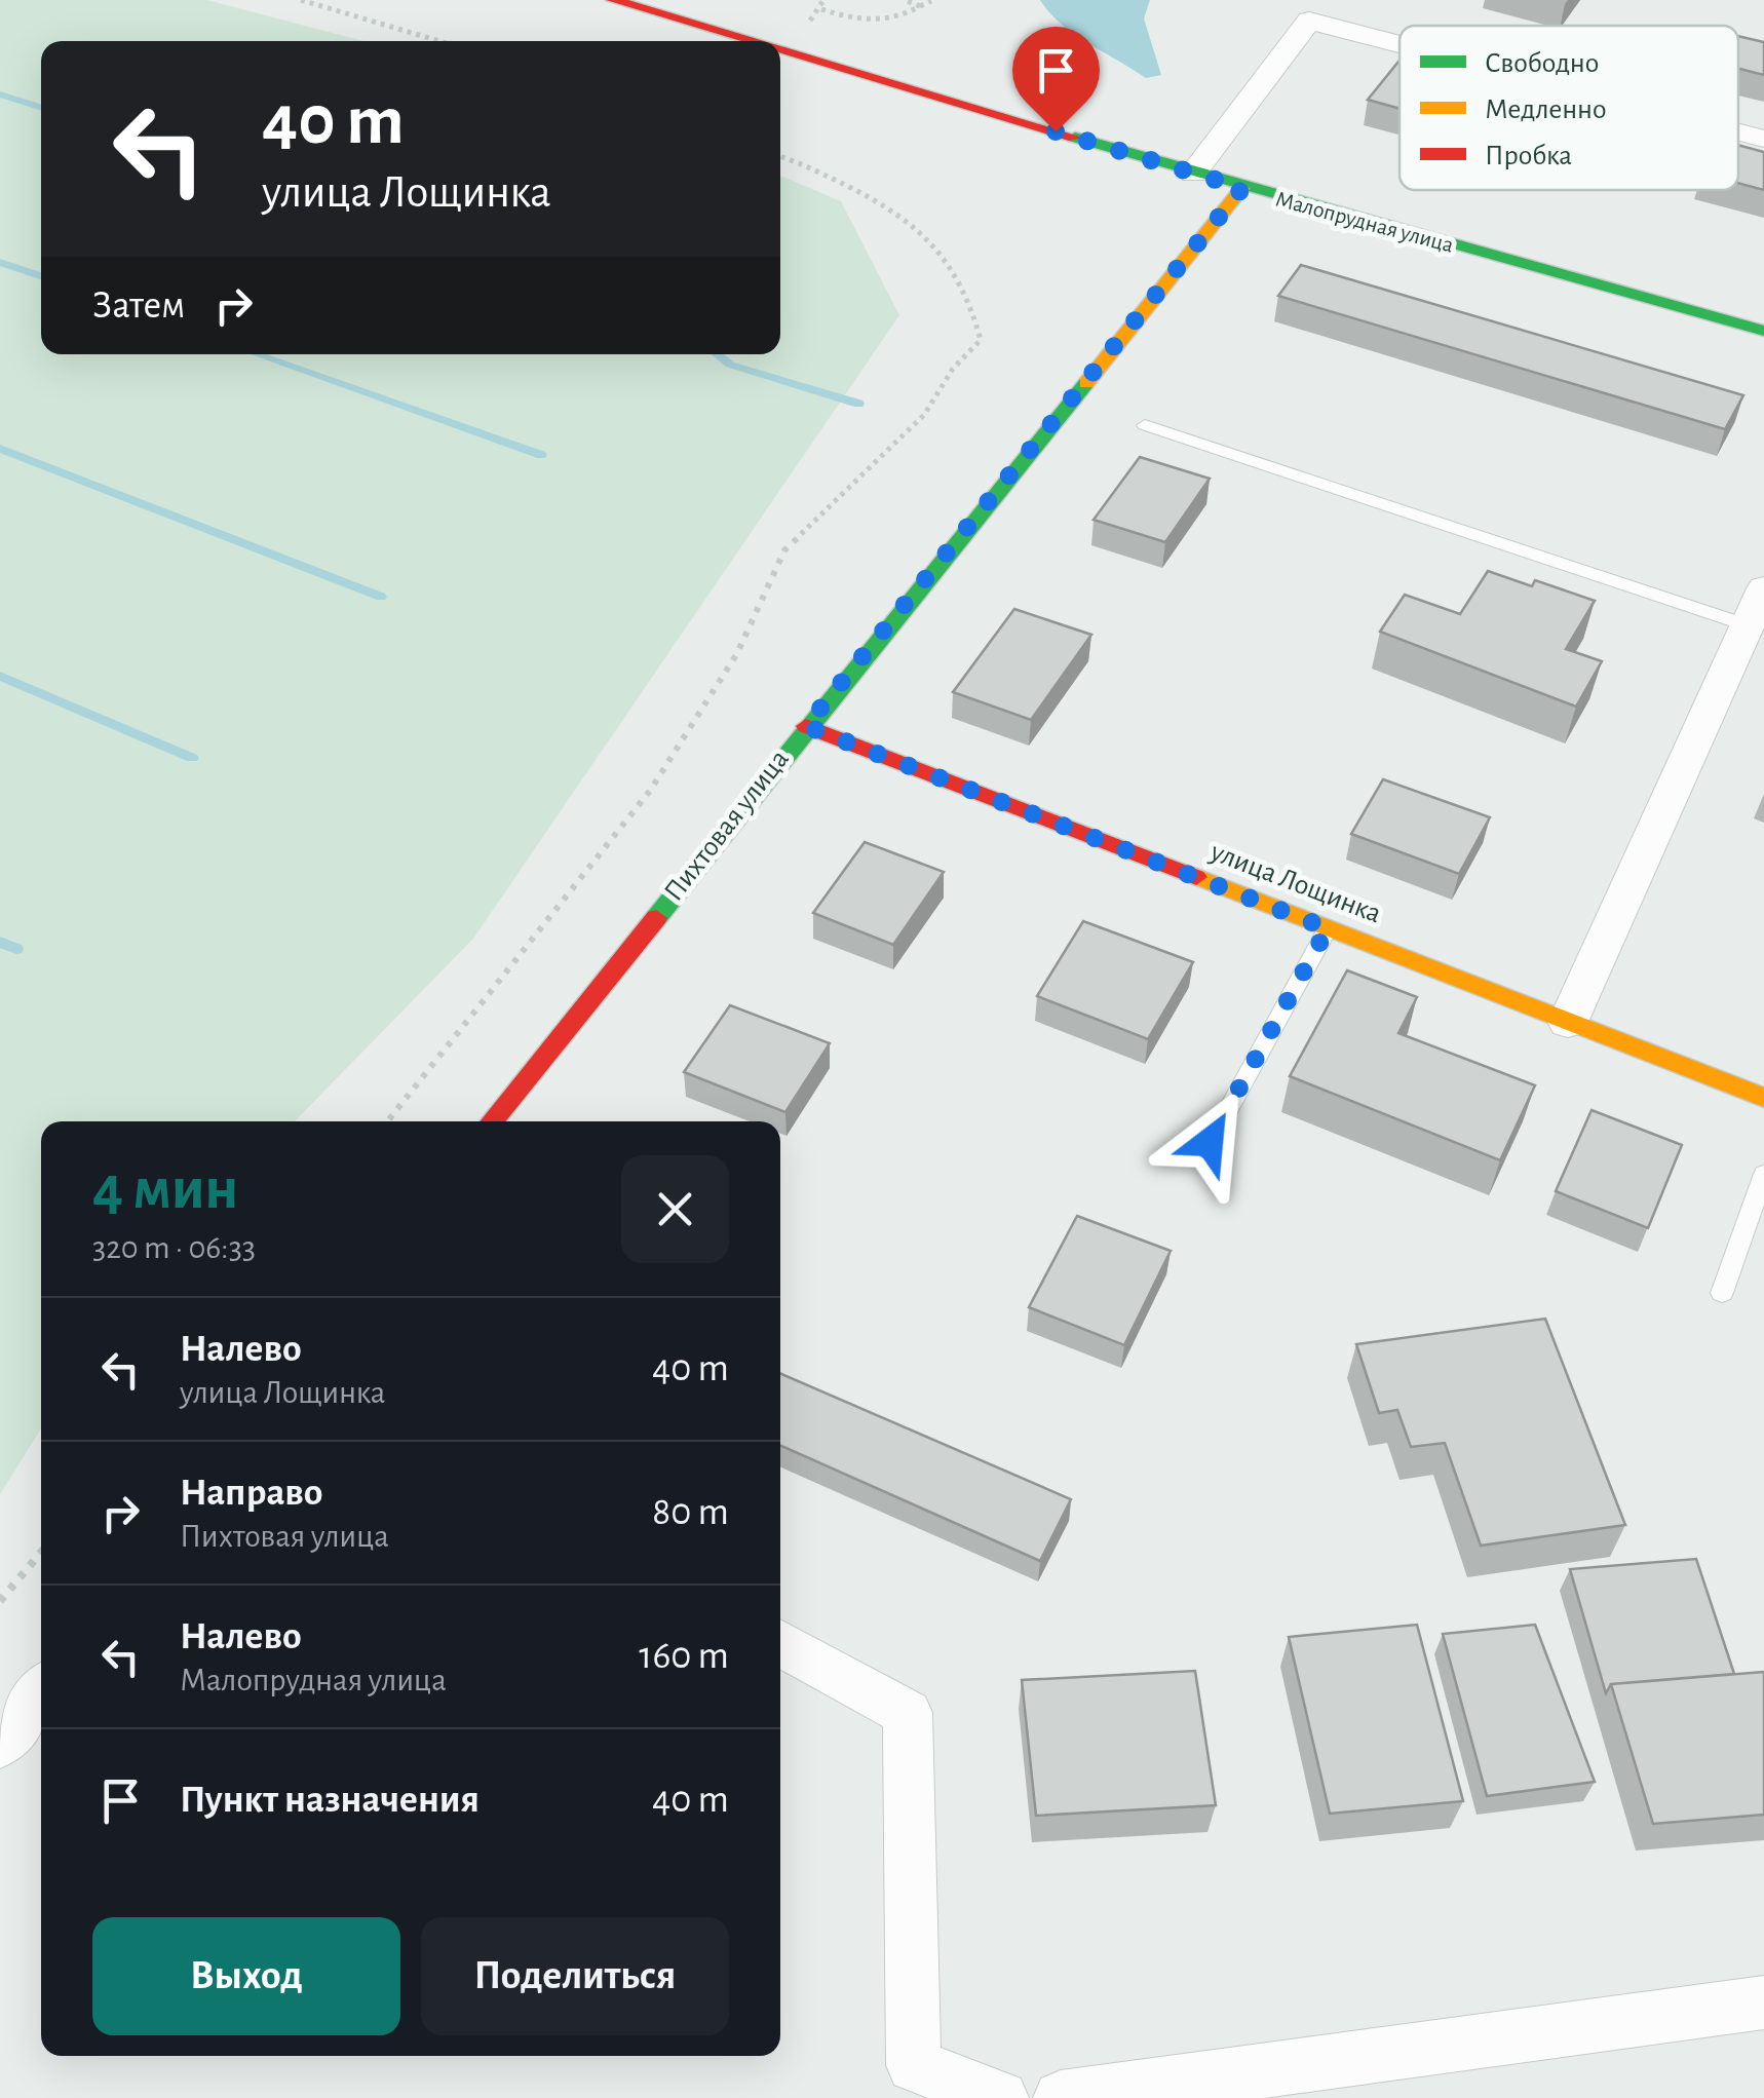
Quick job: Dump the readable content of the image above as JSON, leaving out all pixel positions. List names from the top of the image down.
{
  "streets": {
    "street": ["Малопрудная улица", "Пихтовая улица", "улица Лощинка"]
  },
  "crossings": [
    ["Малопрудная улица", "Пихтовая улица"],
    ["Пихтовая улица", "улица Лощинка"]
  ],
  "legend": ["Свободно", "Медленно", "Пробка"],
  "page": {
    "turn": ["40 m", "улица Лощинка"],
    "then": "Затем",
    "heading": ["4 мин", "320 m · 06:33"],
    "list": [
      {
        "name": "Налево",
        "note": "улица Лощинка",
        "value": "40 m"
      },
      {
        "name": "Направо",
        "note": "Пихтовая улица",
        "value": "80 m"
      },
      {
        "name": "Налево",
        "note": "Малопрудная улица",
        "value": "160 m"
      },
      {
        "name": "Пункт назначения",
        "value": "40 m"
      }
    ],
    "buttons": ["Выход", "Поделиться"]
  }
}
